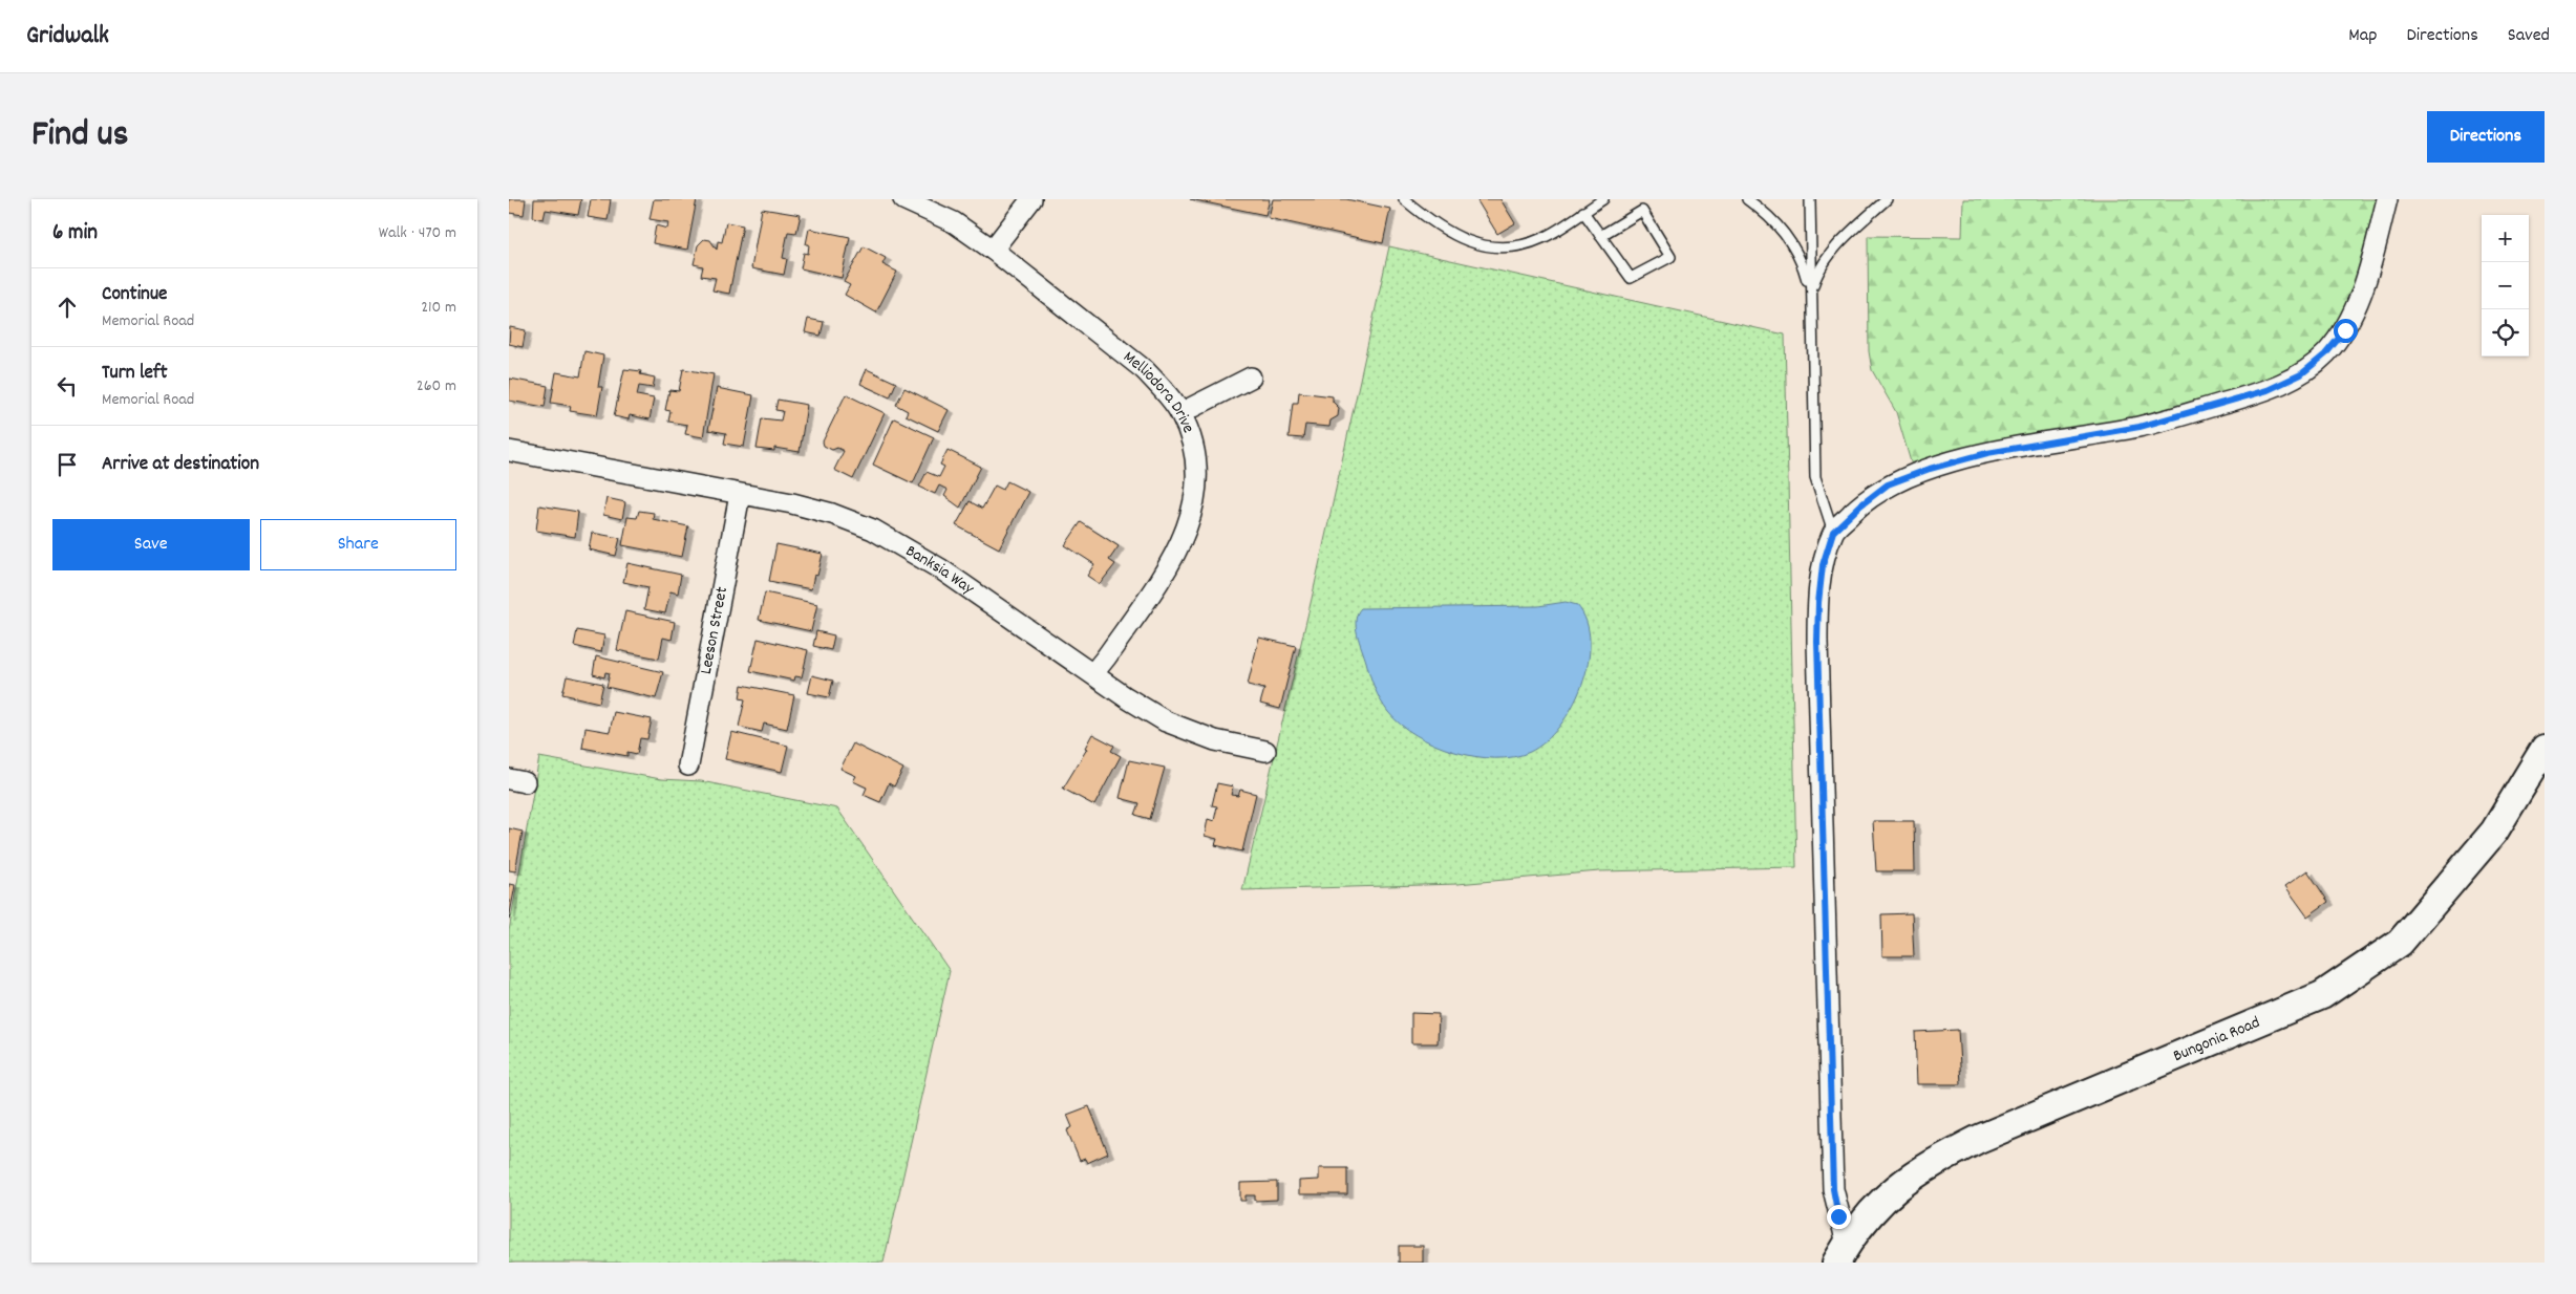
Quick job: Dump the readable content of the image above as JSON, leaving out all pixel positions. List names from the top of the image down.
{
  "streets": {
    "street": [
      "Melliodora Drive",
      "Banksia Way",
      "Leeson Street",
      "Bungonia Road"
    ]
  },
  "crossings": [
    ["Melliodora Drive", "Banksia Way"],
    ["Banksia Way", "Leeson Street"]
  ],
  "page": {
    "header": "Gridwalk",
    "nav": ["Map", "Directions", "Saved"],
    "title": "Find us",
    "buttons": [
      "Directions",
      ["Save", "Share"]
    ],
    "heading": ["6 min", "Walk · 470 m"],
    "map_buttons": ["+", "−"],
    "list": [
      ["Continue", "Memorial Road", "210 m"],
      ["Turn left", "Memorial Road", "260 m"],
      "Arrive at destination"
    ]
  }
}
